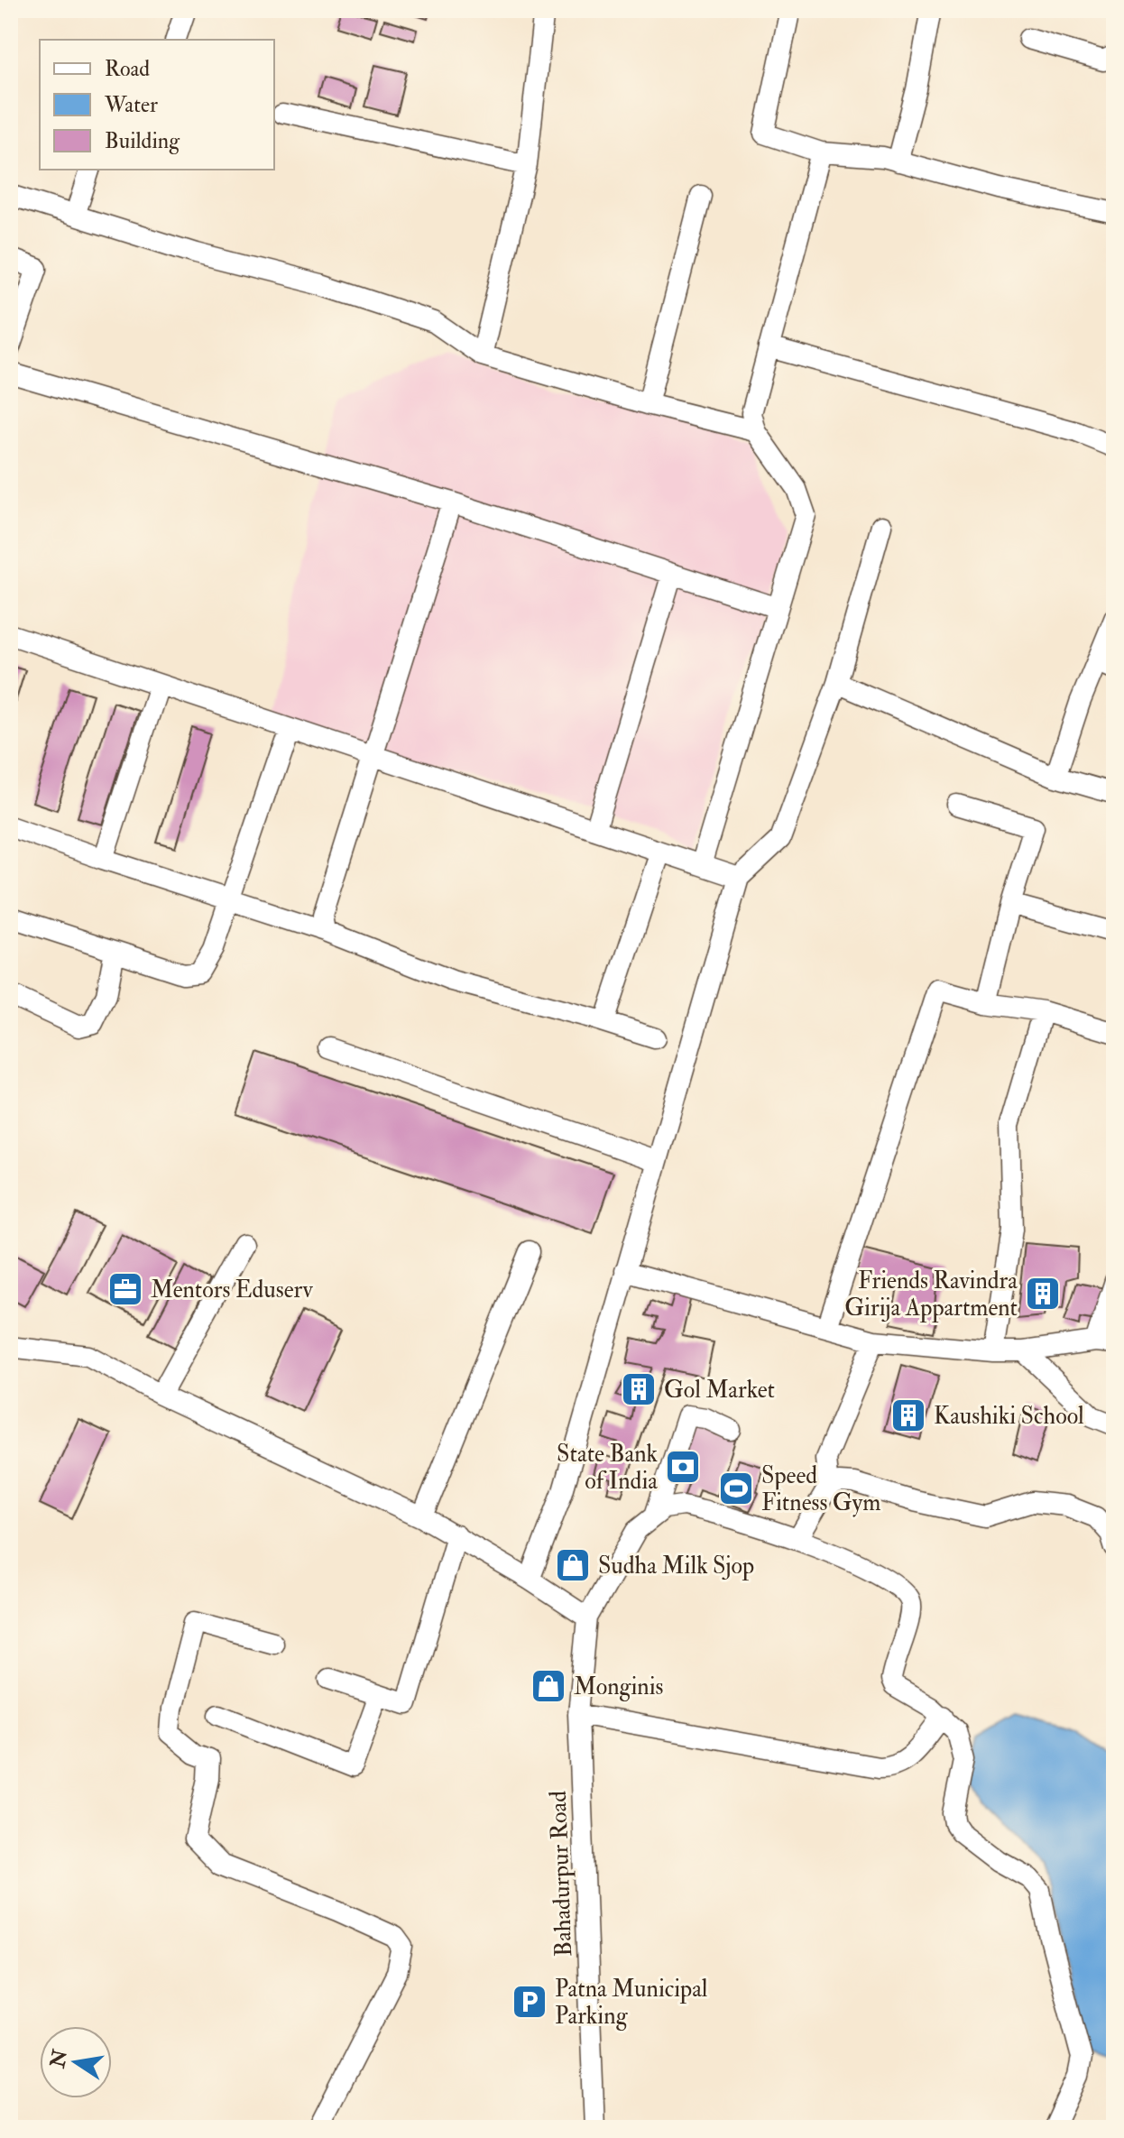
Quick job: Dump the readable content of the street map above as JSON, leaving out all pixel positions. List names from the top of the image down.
{
  "streets": {
    "street": ["Bahadurpur Road"]
  },
  "places": {
    "office": ["Mentors Eduserv"],
    "building": ["Friends Ravindra Girija Appartment", "Gol Market", "Kaushiki School"],
    "bank": ["State Bank of India"],
    "sports": ["Speed Fitness Gym"],
    "shop": ["Sudha Milk Sjop", "Monginis"],
    "parking": ["Patna Municipal Parking"]
  },
  "legend": ["Road", "Water", "Building"],
  "north": "left"
}
